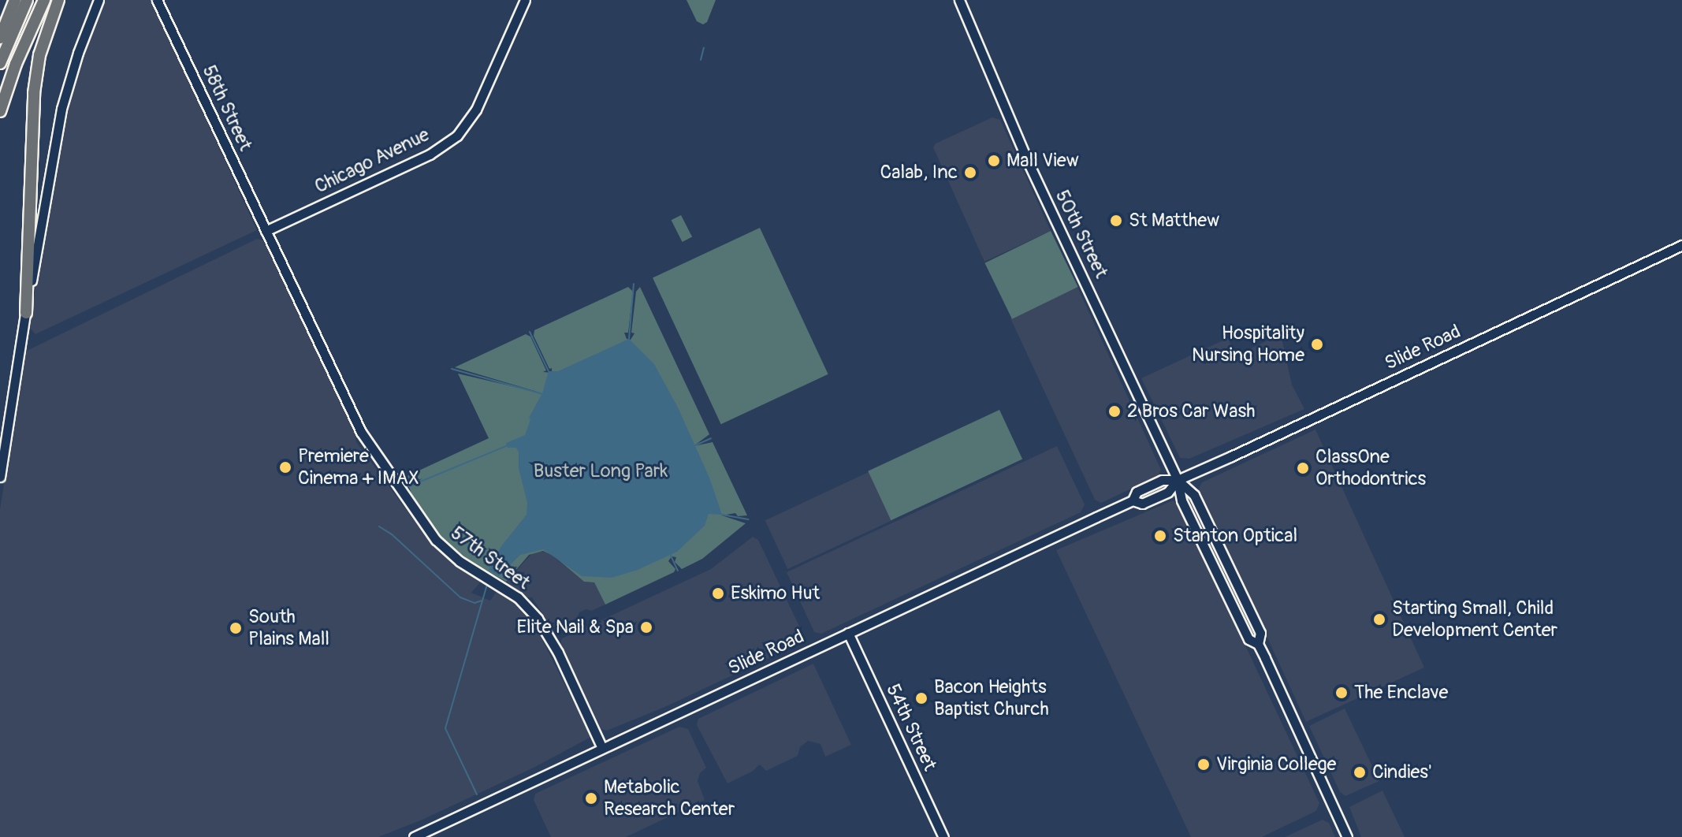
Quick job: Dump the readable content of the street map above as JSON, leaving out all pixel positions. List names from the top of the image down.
{
  "streets": {
    "main road": [
      "58th Street",
      "Chicago Avenue",
      "50th Street",
      "Slide Road",
      "57th Street",
      "54th Street"
    ]
  },
  "crossings": [
    ["58th Street", "Chicago Avenue"],
    ["58th Street", "57th Street"],
    ["Chicago Avenue", "57th Street"],
    ["50th Street", "Slide Road"],
    ["Slide Road", "57th Street"],
    ["Slide Road", "54th Street"]
  ],
  "parks": ["Buster Long Park"],
  "places": [
    "Mall View",
    "Calab, Inc",
    "St Matthew",
    "Hospitality Nursing Home",
    "2 Bros Car Wash",
    "Premiere Cinema + IMAX",
    "ClassOne Orthodontrics",
    "Stanton Optical",
    "Eskimo Hut",
    "Starting Small, Child Development Center",
    "Elite Nail & Spa",
    "South Plains Mall",
    "The Enclave",
    "Bacon Heights Baptist Church",
    "Virginia College",
    "Cindies'",
    "Metabolic Research Center"
  ]
}
